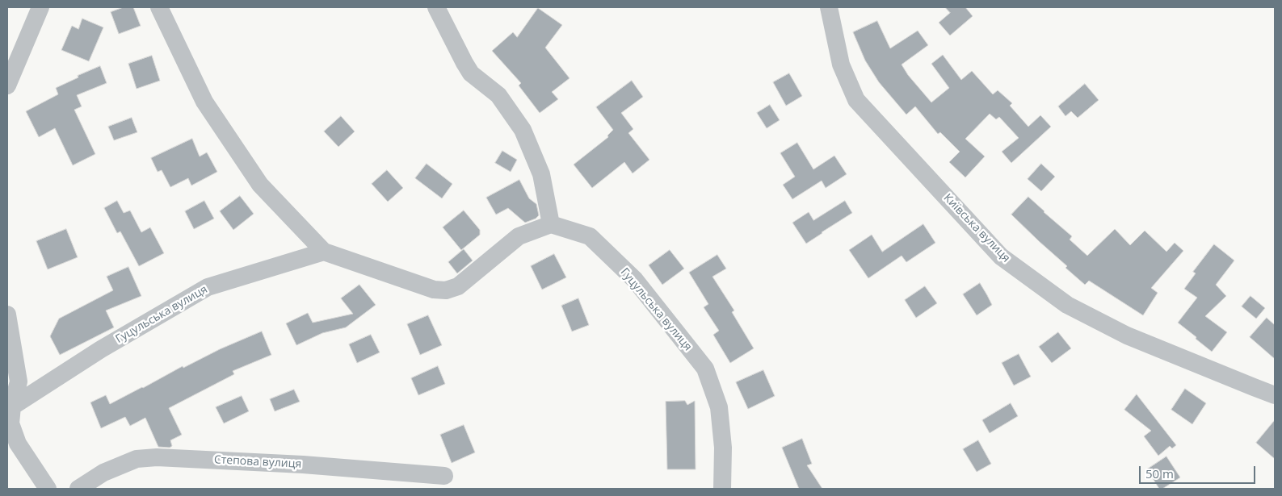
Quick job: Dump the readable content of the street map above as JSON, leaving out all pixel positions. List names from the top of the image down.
{
  "streets": {
    "street": ["Київська вулиця", "Гуцульська вулиця", "Степова вулиця"]
  },
  "scale_bar": "50 m"
}
